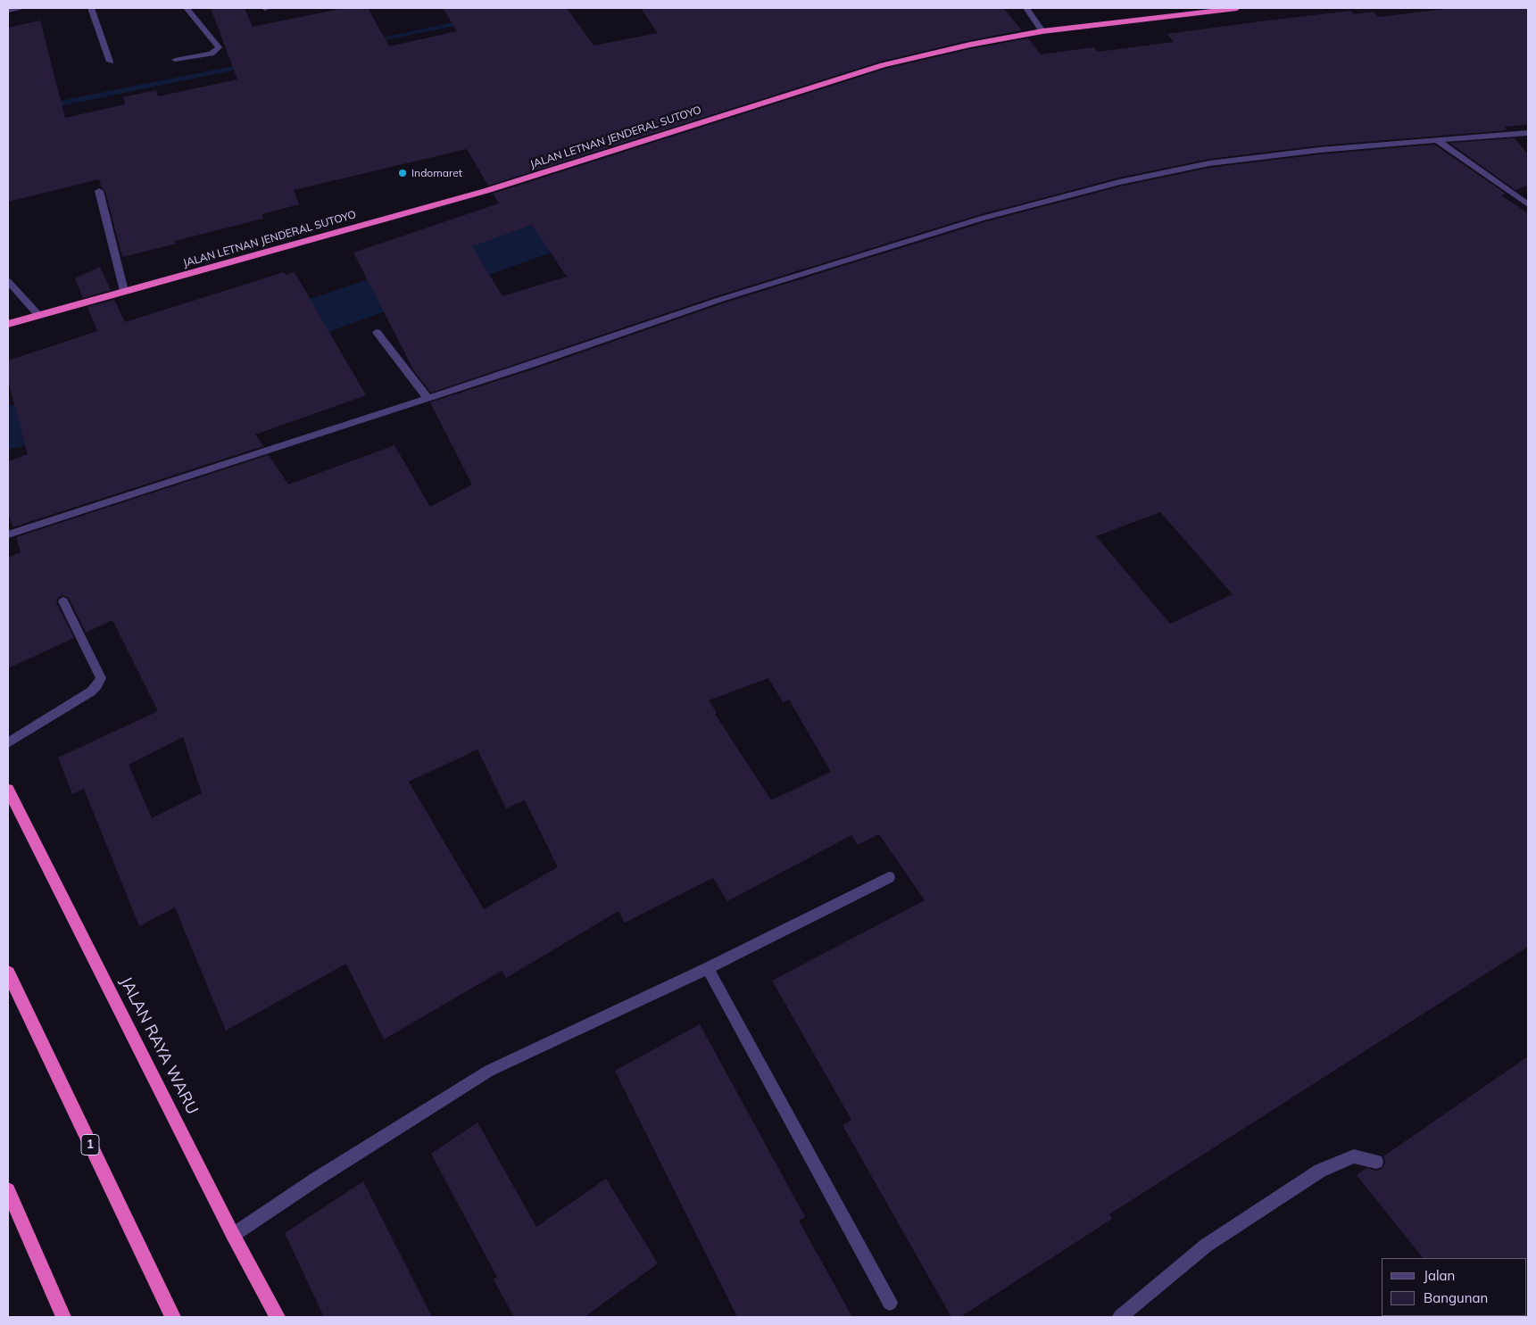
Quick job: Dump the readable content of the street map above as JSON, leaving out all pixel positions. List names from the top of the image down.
{
  "streets": {
    "highway": ["JALAN LETNAN JENDERAL SUTOYO", "JALAN RAYA WARU", "1"]
  },
  "places": ["Indomaret"],
  "legend": ["Jalan", "Bangunan"]
}
